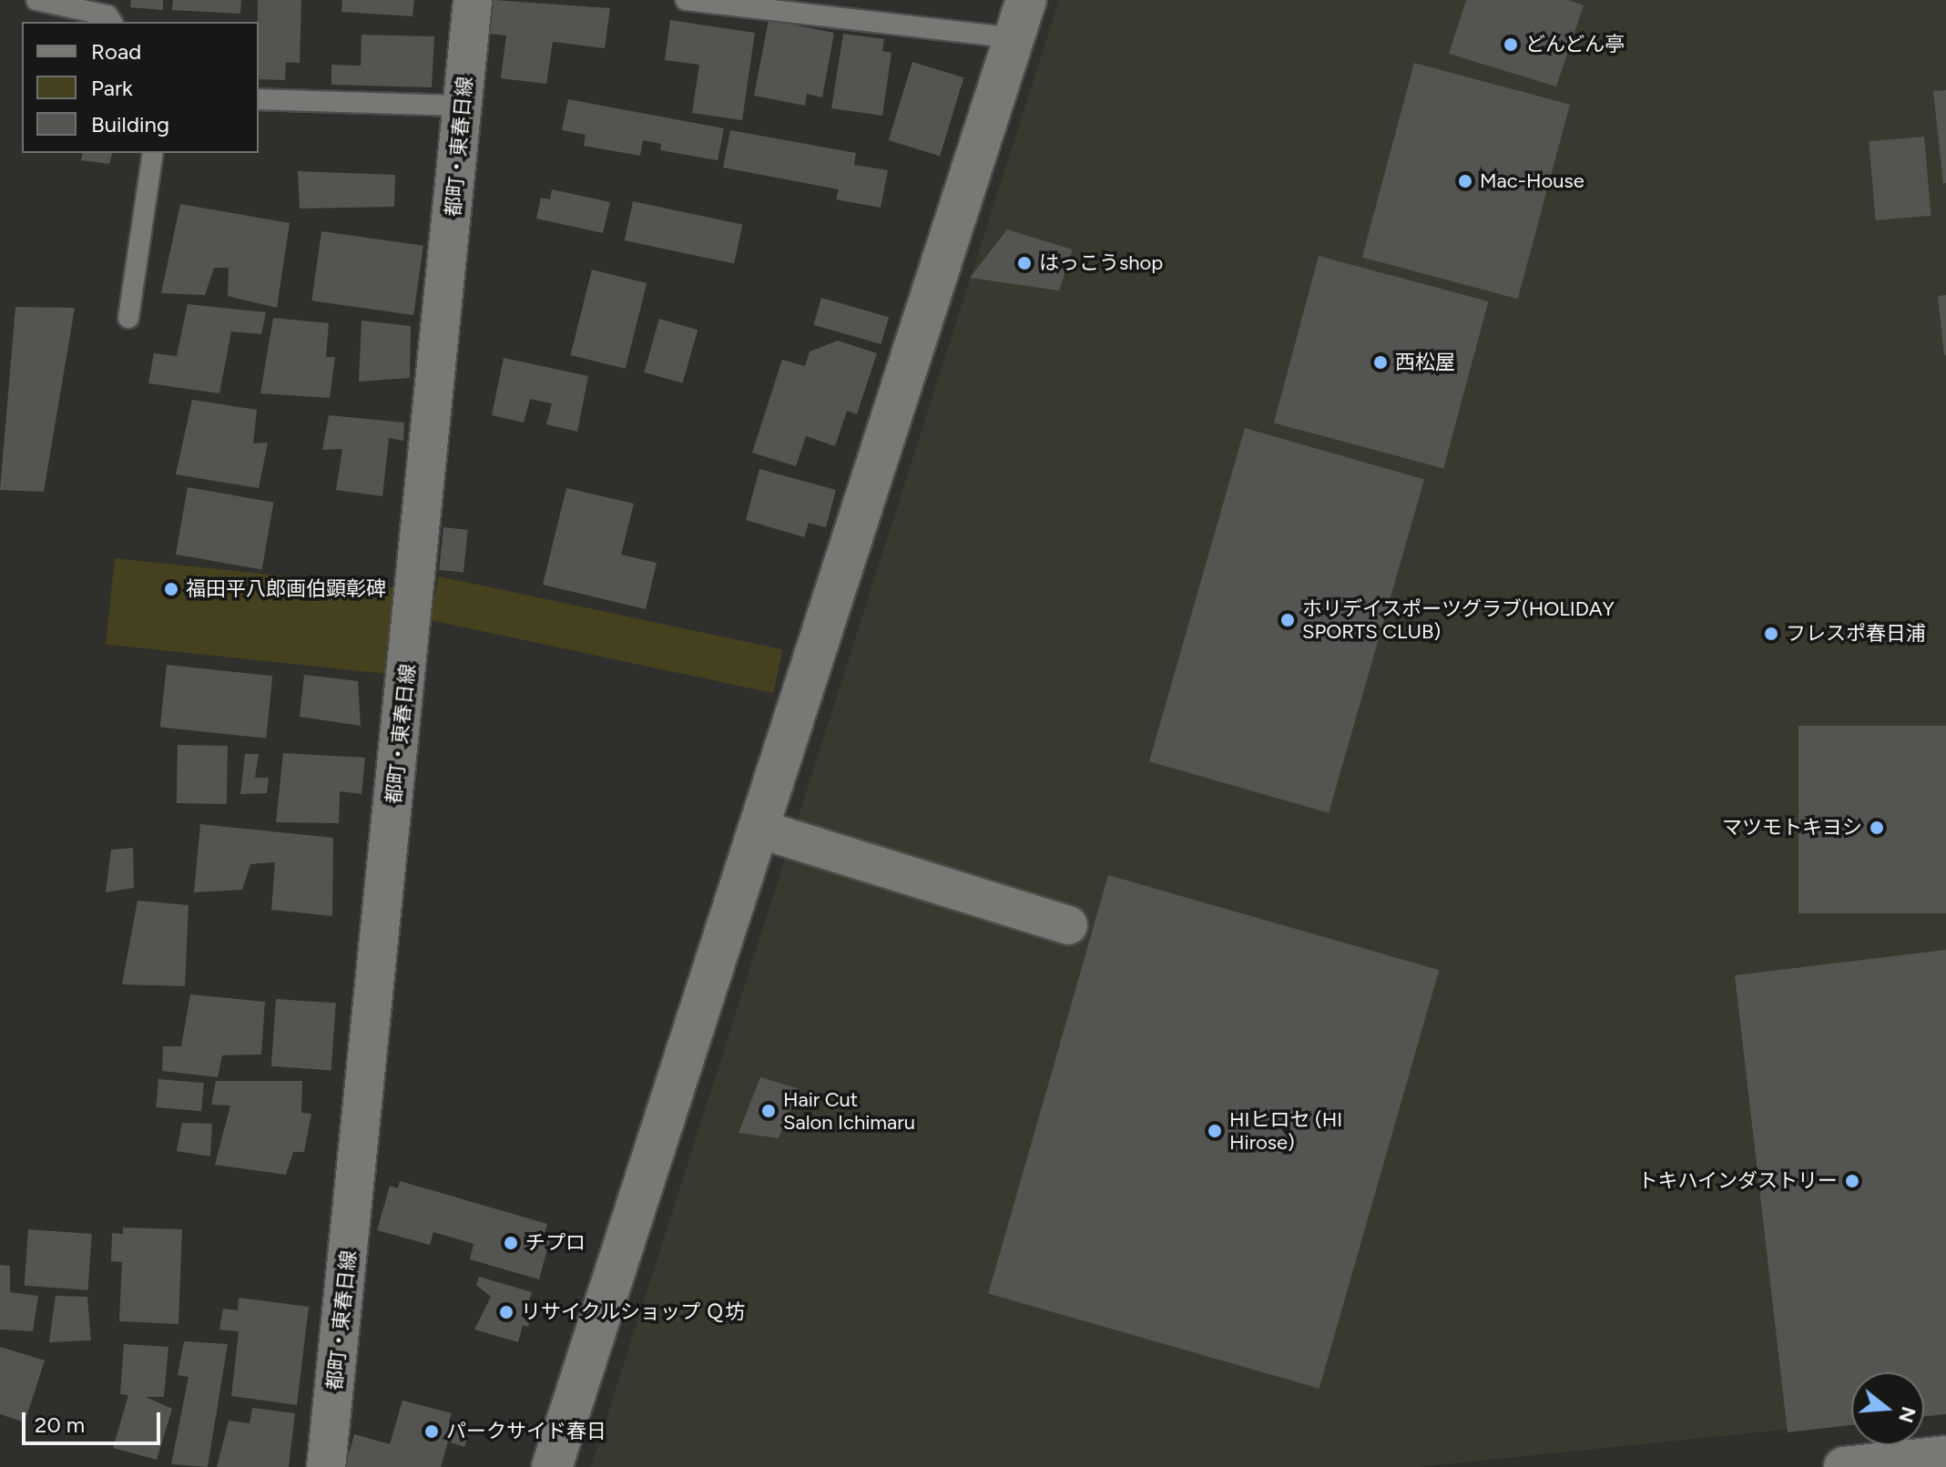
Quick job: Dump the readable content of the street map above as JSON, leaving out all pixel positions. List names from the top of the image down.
{
  "streets": {
    "street": ["都町・東春日線"]
  },
  "places": [
    "どんどん亭",
    "Mac-House",
    "はっこうshop",
    "西松屋",
    "福田平八郎画伯顕彰碑",
    "ホリデイスポーツグラブ(HOLIDAY SPORTS CLUB)",
    "フレスポ春日浦",
    "マツモトキヨシ",
    "Hair Cut Salon Ichimaru",
    "HIヒロセ (HI Hirose)",
    "トキハインダストリー",
    "チプロ",
    "リサイクルショップ Ｑ坊",
    "パークサイド春日"
  ],
  "legend": ["Road", "Park", "Building"],
  "scale_bar": "20 m",
  "north": "right"
}
